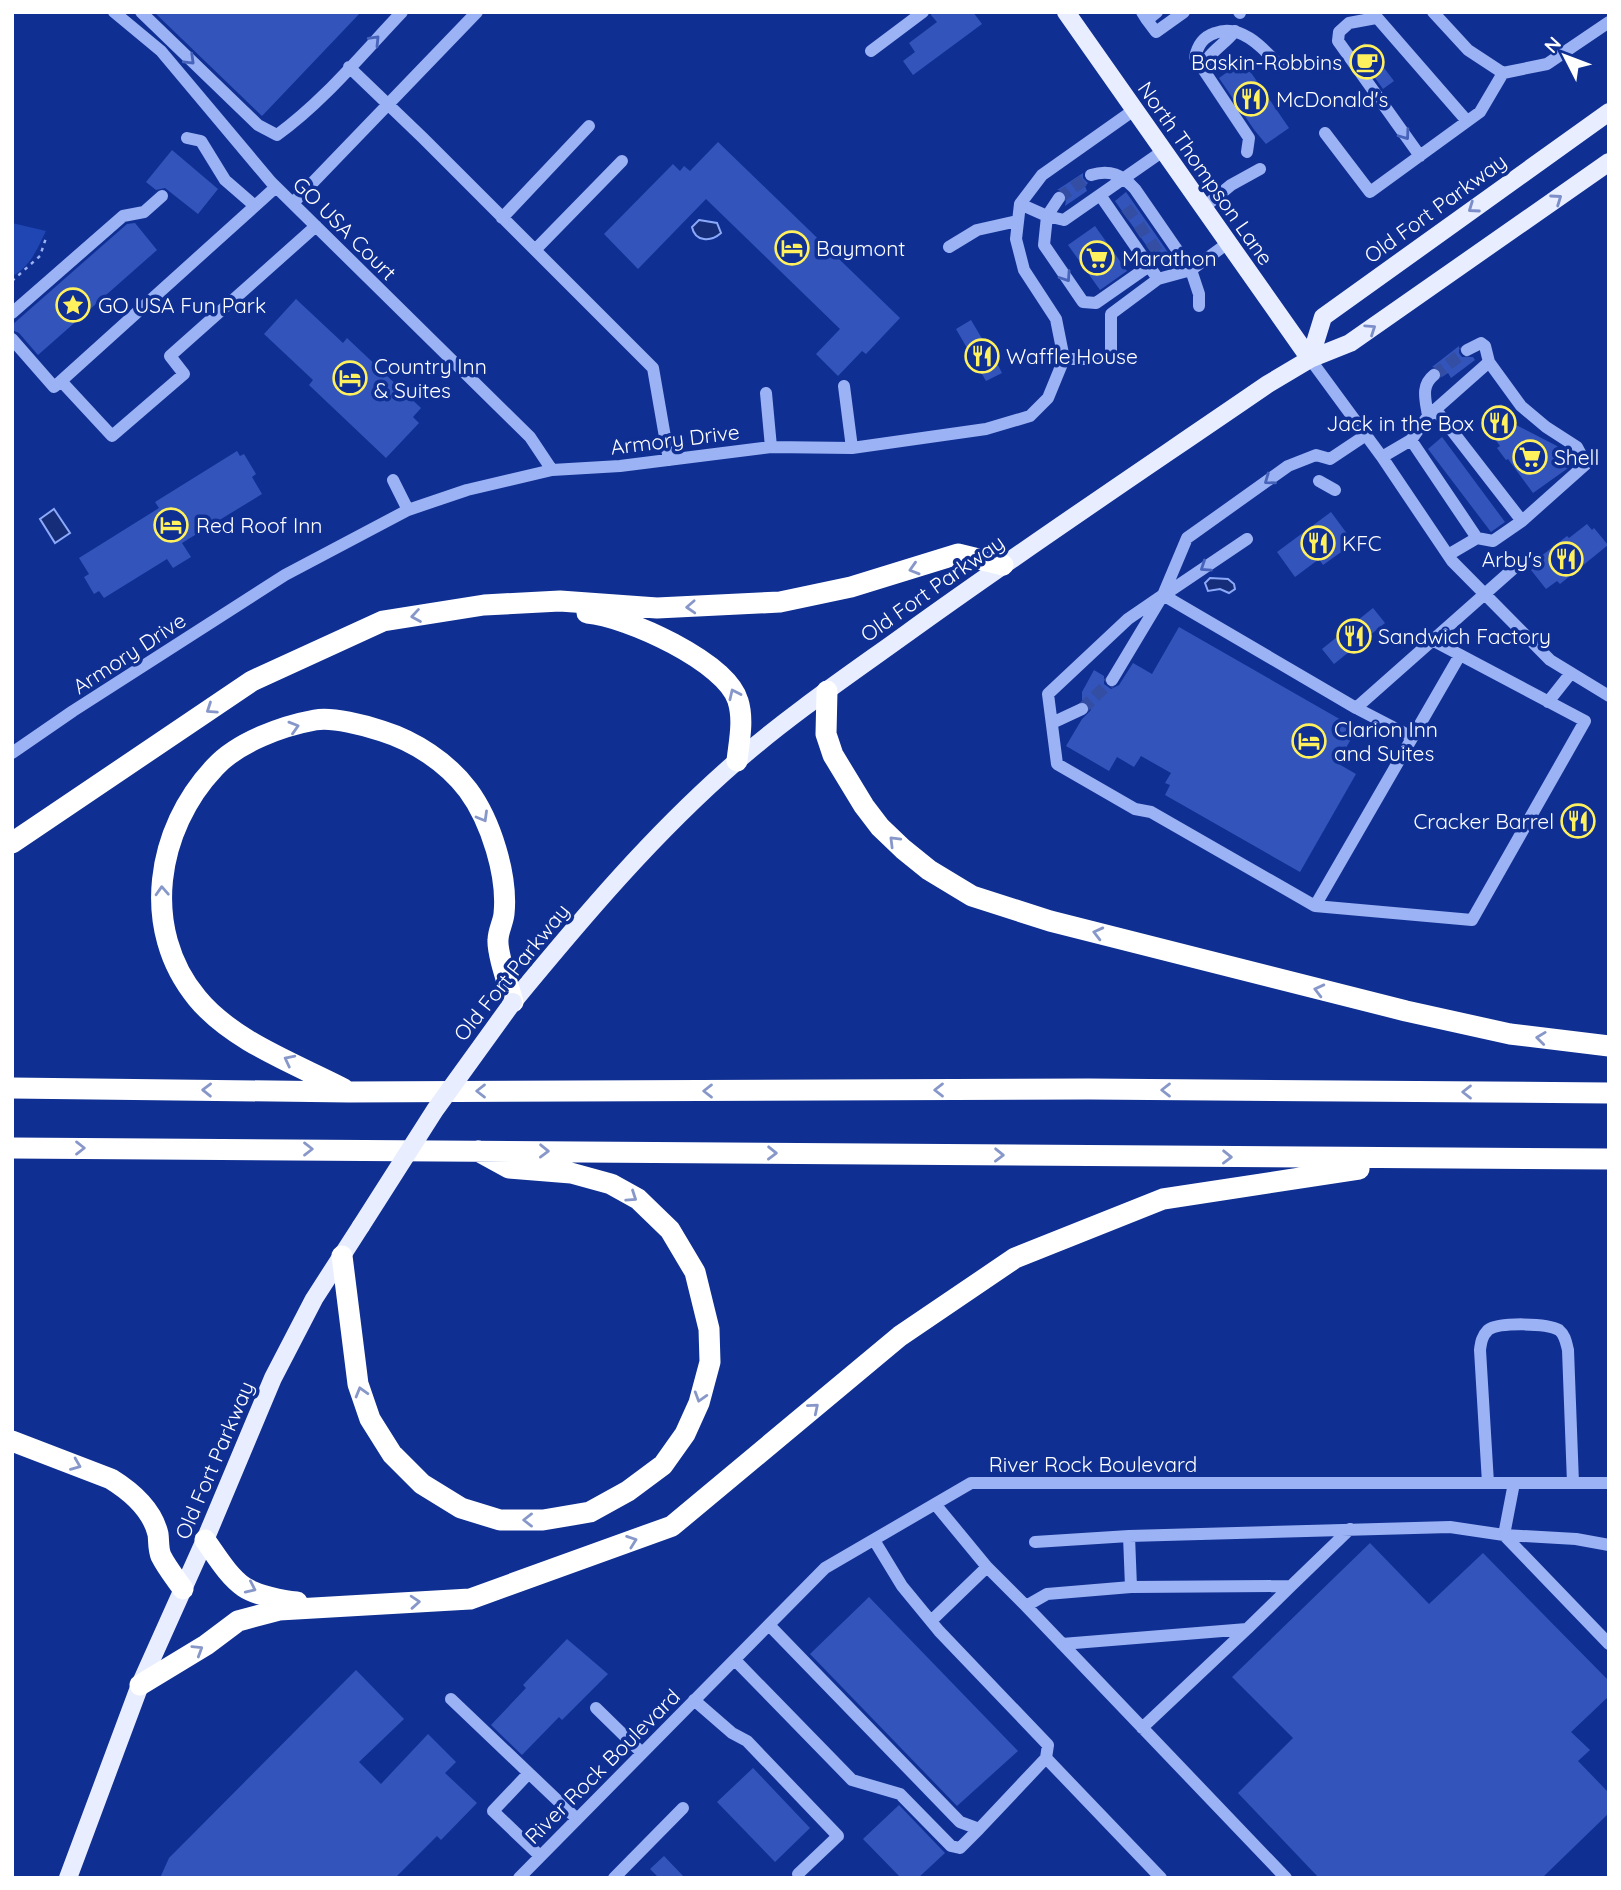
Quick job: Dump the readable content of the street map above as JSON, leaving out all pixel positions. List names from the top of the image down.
{
  "streets": {
    "main road": ["North Thompson Lane", "Old Fort Parkway"],
    "street": ["GO USA Court", "Armory Drive", "River Rock Boulevard"]
  },
  "crossings": [
    ["North Thompson Lane", "Old Fort Parkway"],
    ["GO USA Court", "Armory Drive"]
  ],
  "places": {
    "cafe": ["Baskin-Robbins"],
    "restaurant": [
      "McDonald's",
      "Waffle House",
      "Jack in the Box",
      "KFC",
      "Arby's",
      "Sandwich Factory",
      "Cracker Barrel"
    ],
    "hotel": [
      "Baymont",
      "Country Inn & Suites",
      "Red Roof Inn",
      "Clarion Inn and Suites"
    ],
    "supermarket": ["Marathon", "Shell"],
    "place": ["GO USA Fun Park"]
  },
  "north": "top left"
}
